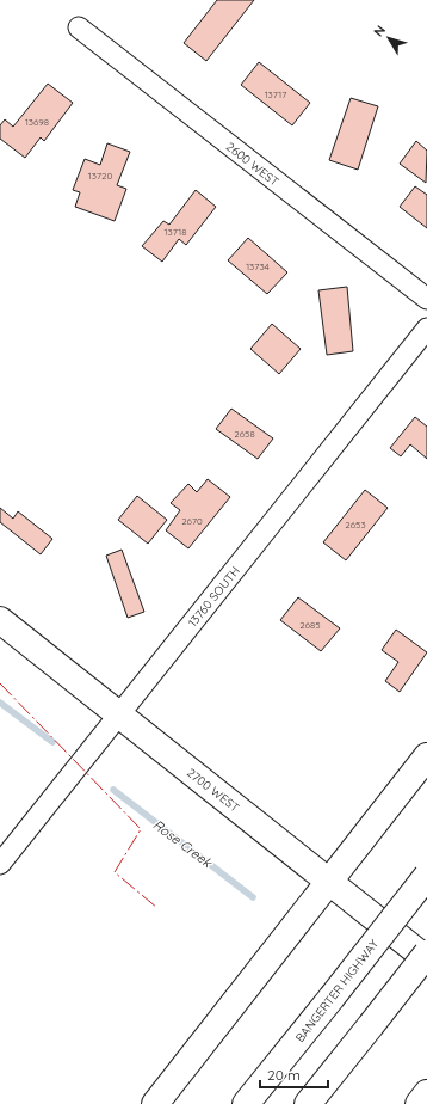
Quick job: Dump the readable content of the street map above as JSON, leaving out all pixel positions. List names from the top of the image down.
{
  "streets": {
    "main road": ["2700 WEST", "BANGERTER HIGHWAY"],
    "street": ["2600 WEST", "13760 SOUTH"]
  },
  "crossings": [
    ["13760 SOUTH", "2700 WEST"]
  ],
  "water": ["Rose Creek"],
  "house_numbers": [
    "13717",
    "13698",
    "13720",
    "13718",
    "13734",
    "2658",
    "2670",
    "2653",
    "2685"
  ],
  "scale_bar": "20 m",
  "north": "top left"
}
